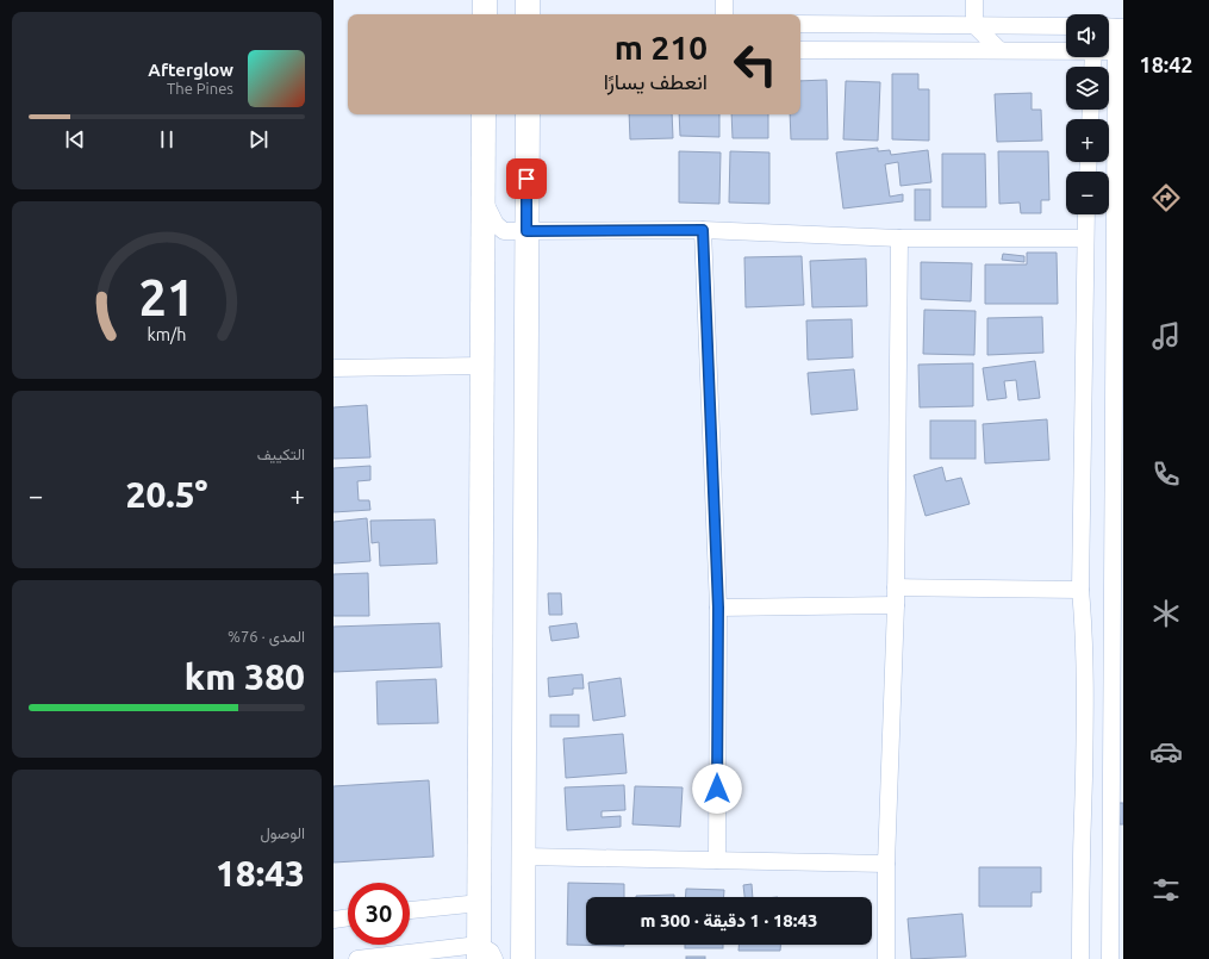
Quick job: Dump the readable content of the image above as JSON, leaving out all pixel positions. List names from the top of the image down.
{
  "page": {
    "tabs": "18:42",
    "map_buttons": ["+", "−"],
    "turn": ["210 m", "انعطف يسارًا"],
    "song": ["Afterglow", "The Pines"],
    "tile": [
      "التكييف",
      ["المدى · 76%", "380 km"],
      ["الوصول", "18:43"]
    ],
    "heat": ["−", "20.5°", "+"],
    "limit": "30",
    "trip": "18:43 · 1 دقيقة · 300 m",
    "gauge": ["21", "km/h"]
  }
}
